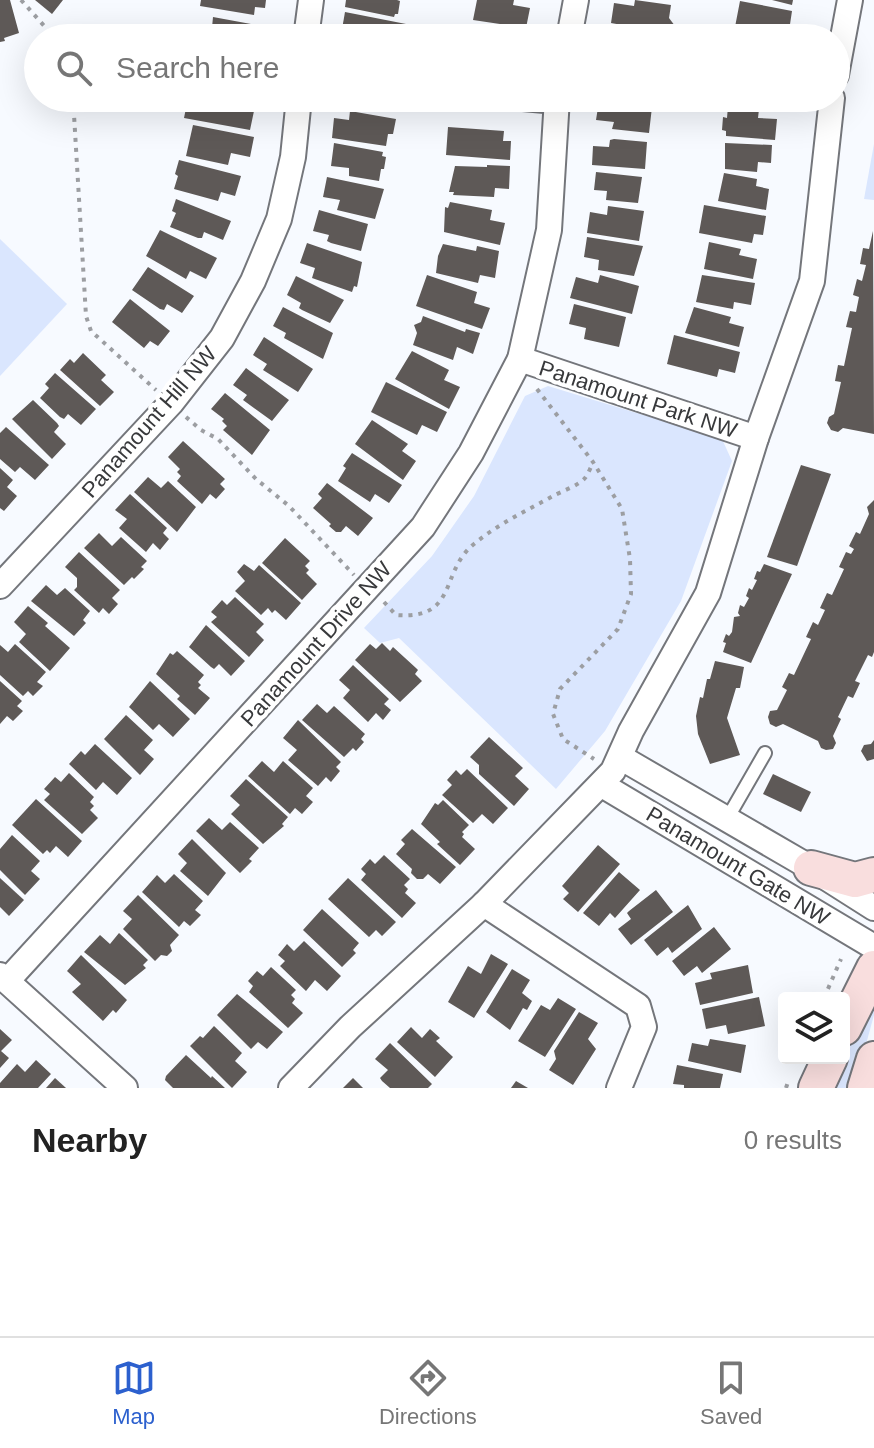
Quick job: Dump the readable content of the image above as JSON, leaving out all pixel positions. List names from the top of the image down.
{
  "streets": {
    "street": [
      "Panamount Park NW",
      "Panamount Hill NW",
      "Panamount Drive NW",
      "Panamount Gate NW"
    ]
  },
  "crossings": [
    ["Panamount Park NW", "Panamount Drive NW"]
  ],
  "page": {
    "search": "Search here",
    "heading": ["Nearby", "0 results"],
    "nav": ["Map", "Directions", "Saved"]
  }
}
